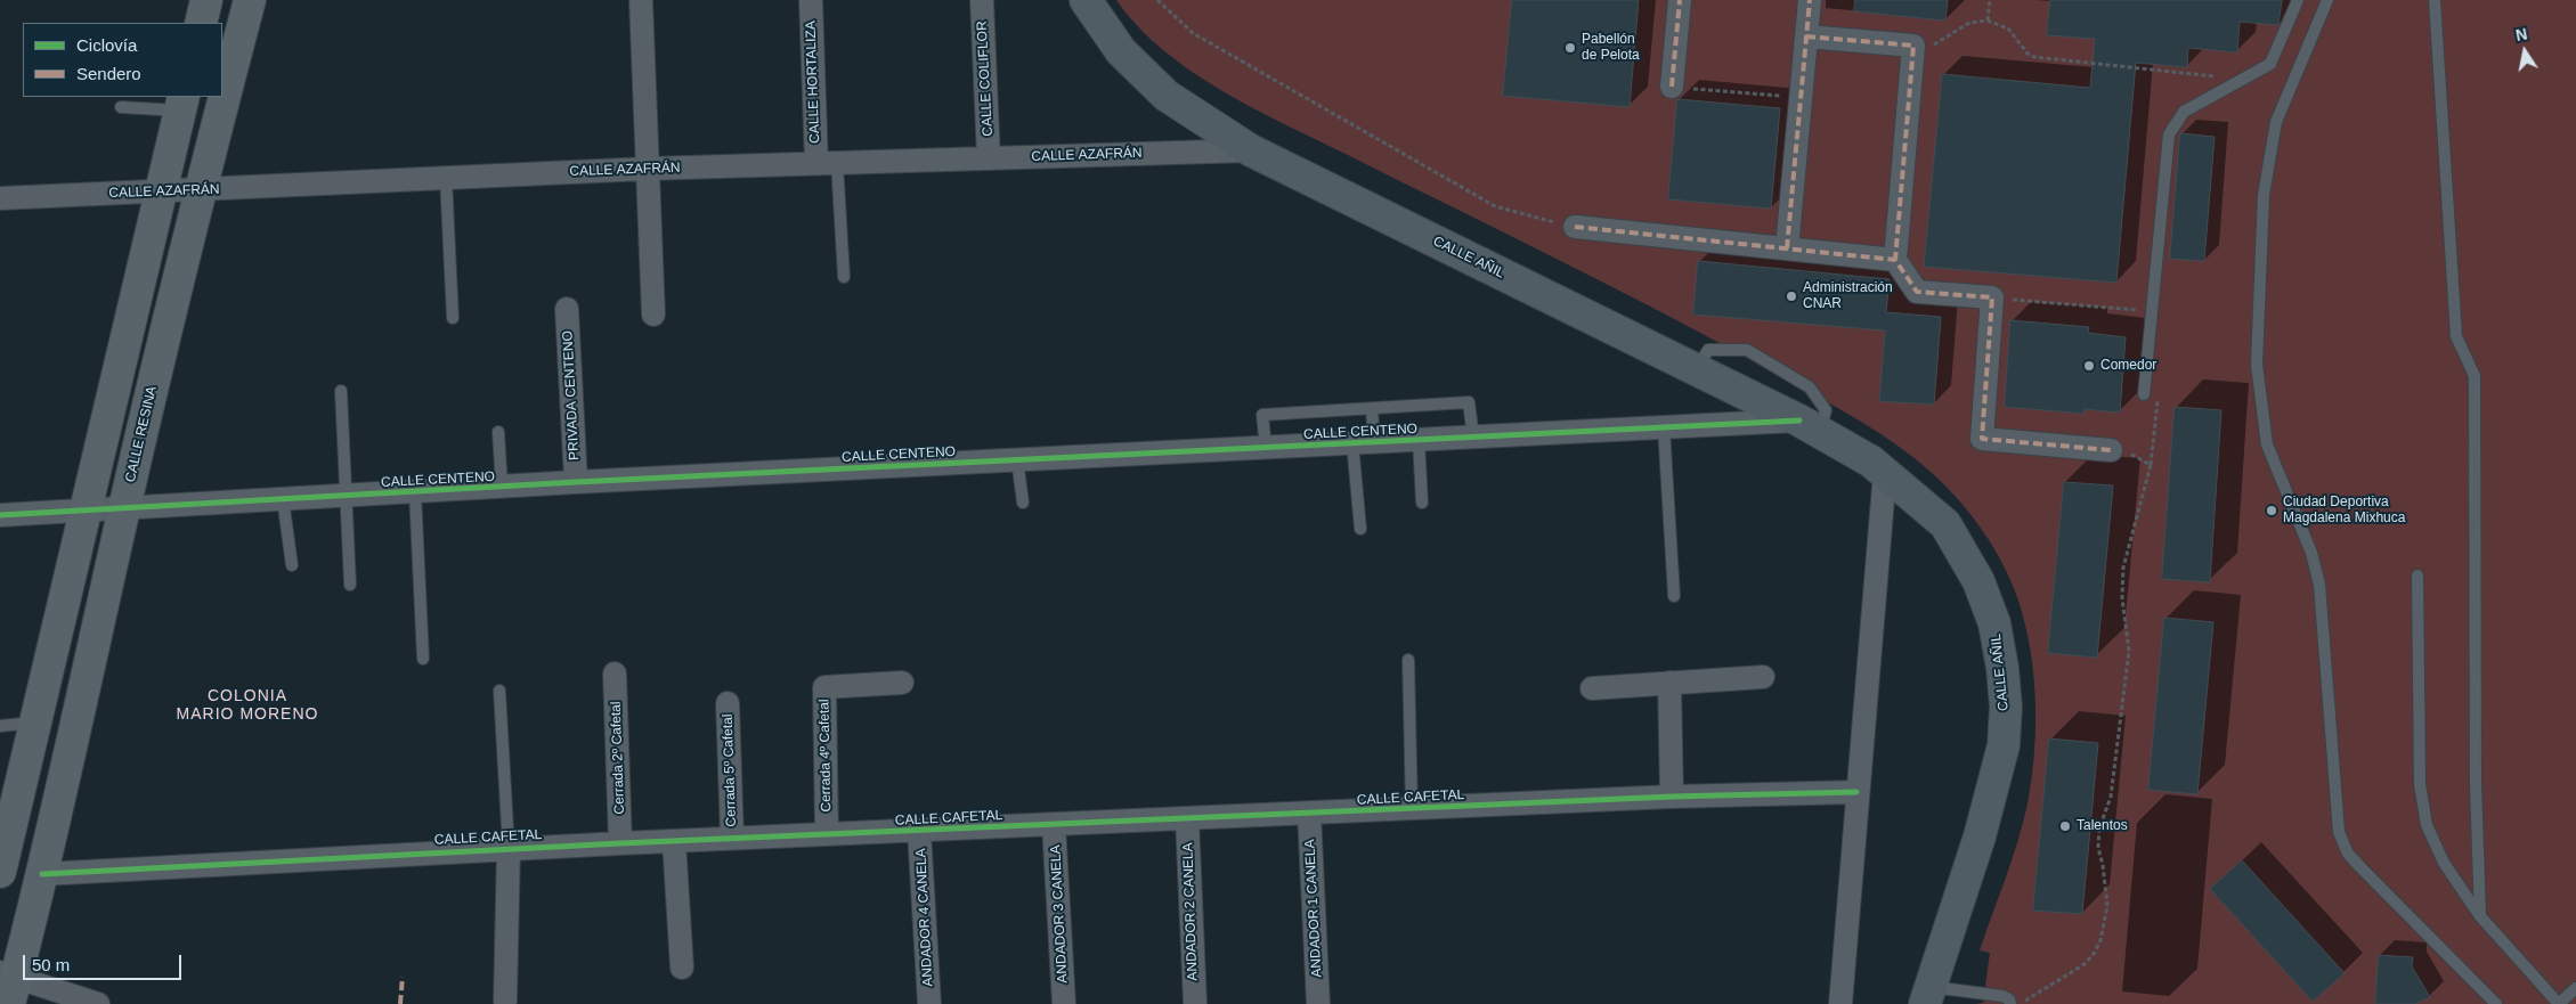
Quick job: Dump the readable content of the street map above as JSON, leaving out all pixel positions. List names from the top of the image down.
{
  "streets": {
    "main road": ["CALLE AÑIL"],
    "street": [
      "CALLE COLIFLOR",
      "CALLE HORTALIZA",
      "CALLE AZAFRÁN",
      "PRIVADA CENTENO",
      "CALLE CENTENO",
      "CALLE RESINA",
      "Cerrada 4º Cafetal",
      "Cerrada 2º Cafetal",
      "Cerrada 5º Cafetal",
      "CALLE CAFETAL",
      "ANDADOR 1 CANELA",
      "ANDADOR 2 CANELA",
      "ANDADOR 3 CANELA",
      "ANDADOR 4 CANELA"
    ]
  },
  "crossings": [
    ["CALLE COLIFLOR", "CALLE AZAFRÁN"],
    ["CALLE HORTALIZA", "CALLE AZAFRÁN"],
    ["CALLE AZAFRÁN", "CALLE AÑIL"],
    ["CALLE AZAFRÁN", "CALLE RESINA"],
    ["CALLE AÑIL", "CALLE CENTENO"],
    ["PRIVADA CENTENO", "CALLE CENTENO"],
    ["CALLE CENTENO", "CALLE RESINA"],
    ["CALLE RESINA", "CALLE CAFETAL"],
    ["Cerrada 4º Cafetal", "CALLE CAFETAL"],
    ["Cerrada 2º Cafetal", "CALLE CAFETAL"],
    ["Cerrada 5º Cafetal", "CALLE CAFETAL"],
    ["CALLE CAFETAL", "ANDADOR 1 CANELA"],
    ["CALLE CAFETAL", "ANDADOR 2 CANELA"],
    ["CALLE CAFETAL", "ANDADOR 3 CANELA"],
    ["CALLE CAFETAL", "ANDADOR 4 CANELA"]
  ],
  "districts": ["COLONIA MARIO MORENO"],
  "places": [
    "Pabellón de Pelota",
    "Administración CNAR",
    "Comedor",
    "Ciudad Deportiva Magdalena Mixhuca",
    "Talentos"
  ],
  "legend": ["Ciclovía", "Sendero"],
  "scale_bar": "50 m",
  "north": "top"
}
